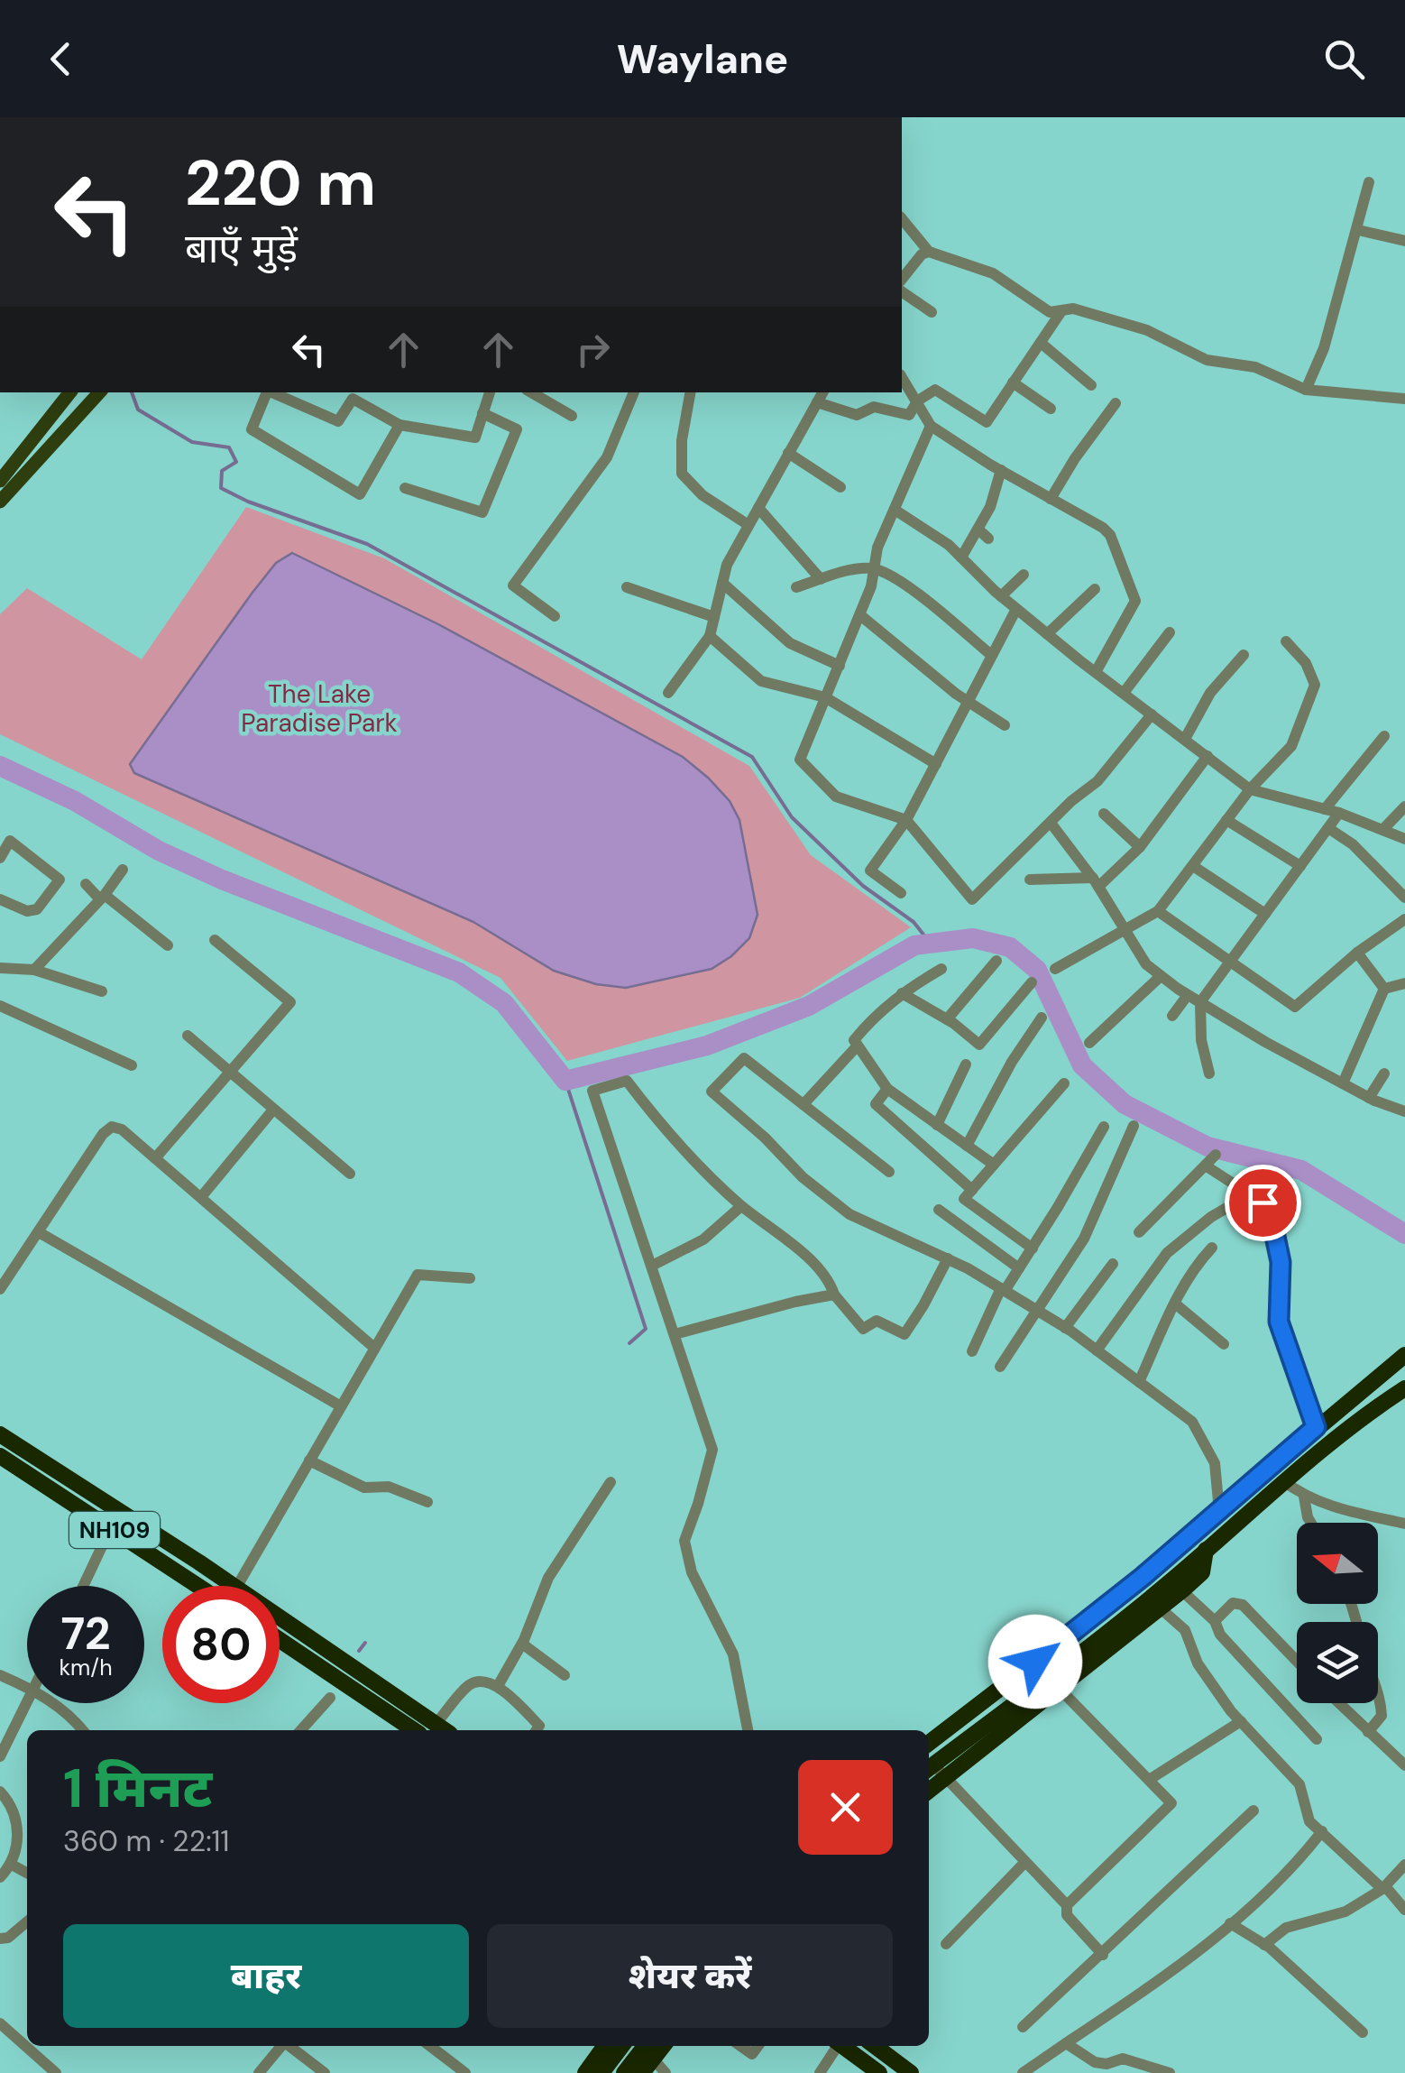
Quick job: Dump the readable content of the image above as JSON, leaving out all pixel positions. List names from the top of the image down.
{
  "streets": {
    "highway": ["NH109"]
  },
  "parks": ["The Lake Paradise Park"],
  "north": "left",
  "page": {
    "header": "Waylane",
    "turn": ["220 m", "बाएँ मुड़ें"],
    "speed": "72 km/h",
    "limit": "80",
    "heading": ["1 मिनट", "360 m · 22:11"],
    "buttons": ["बाहर", "शेयर करें"]
  }
}
